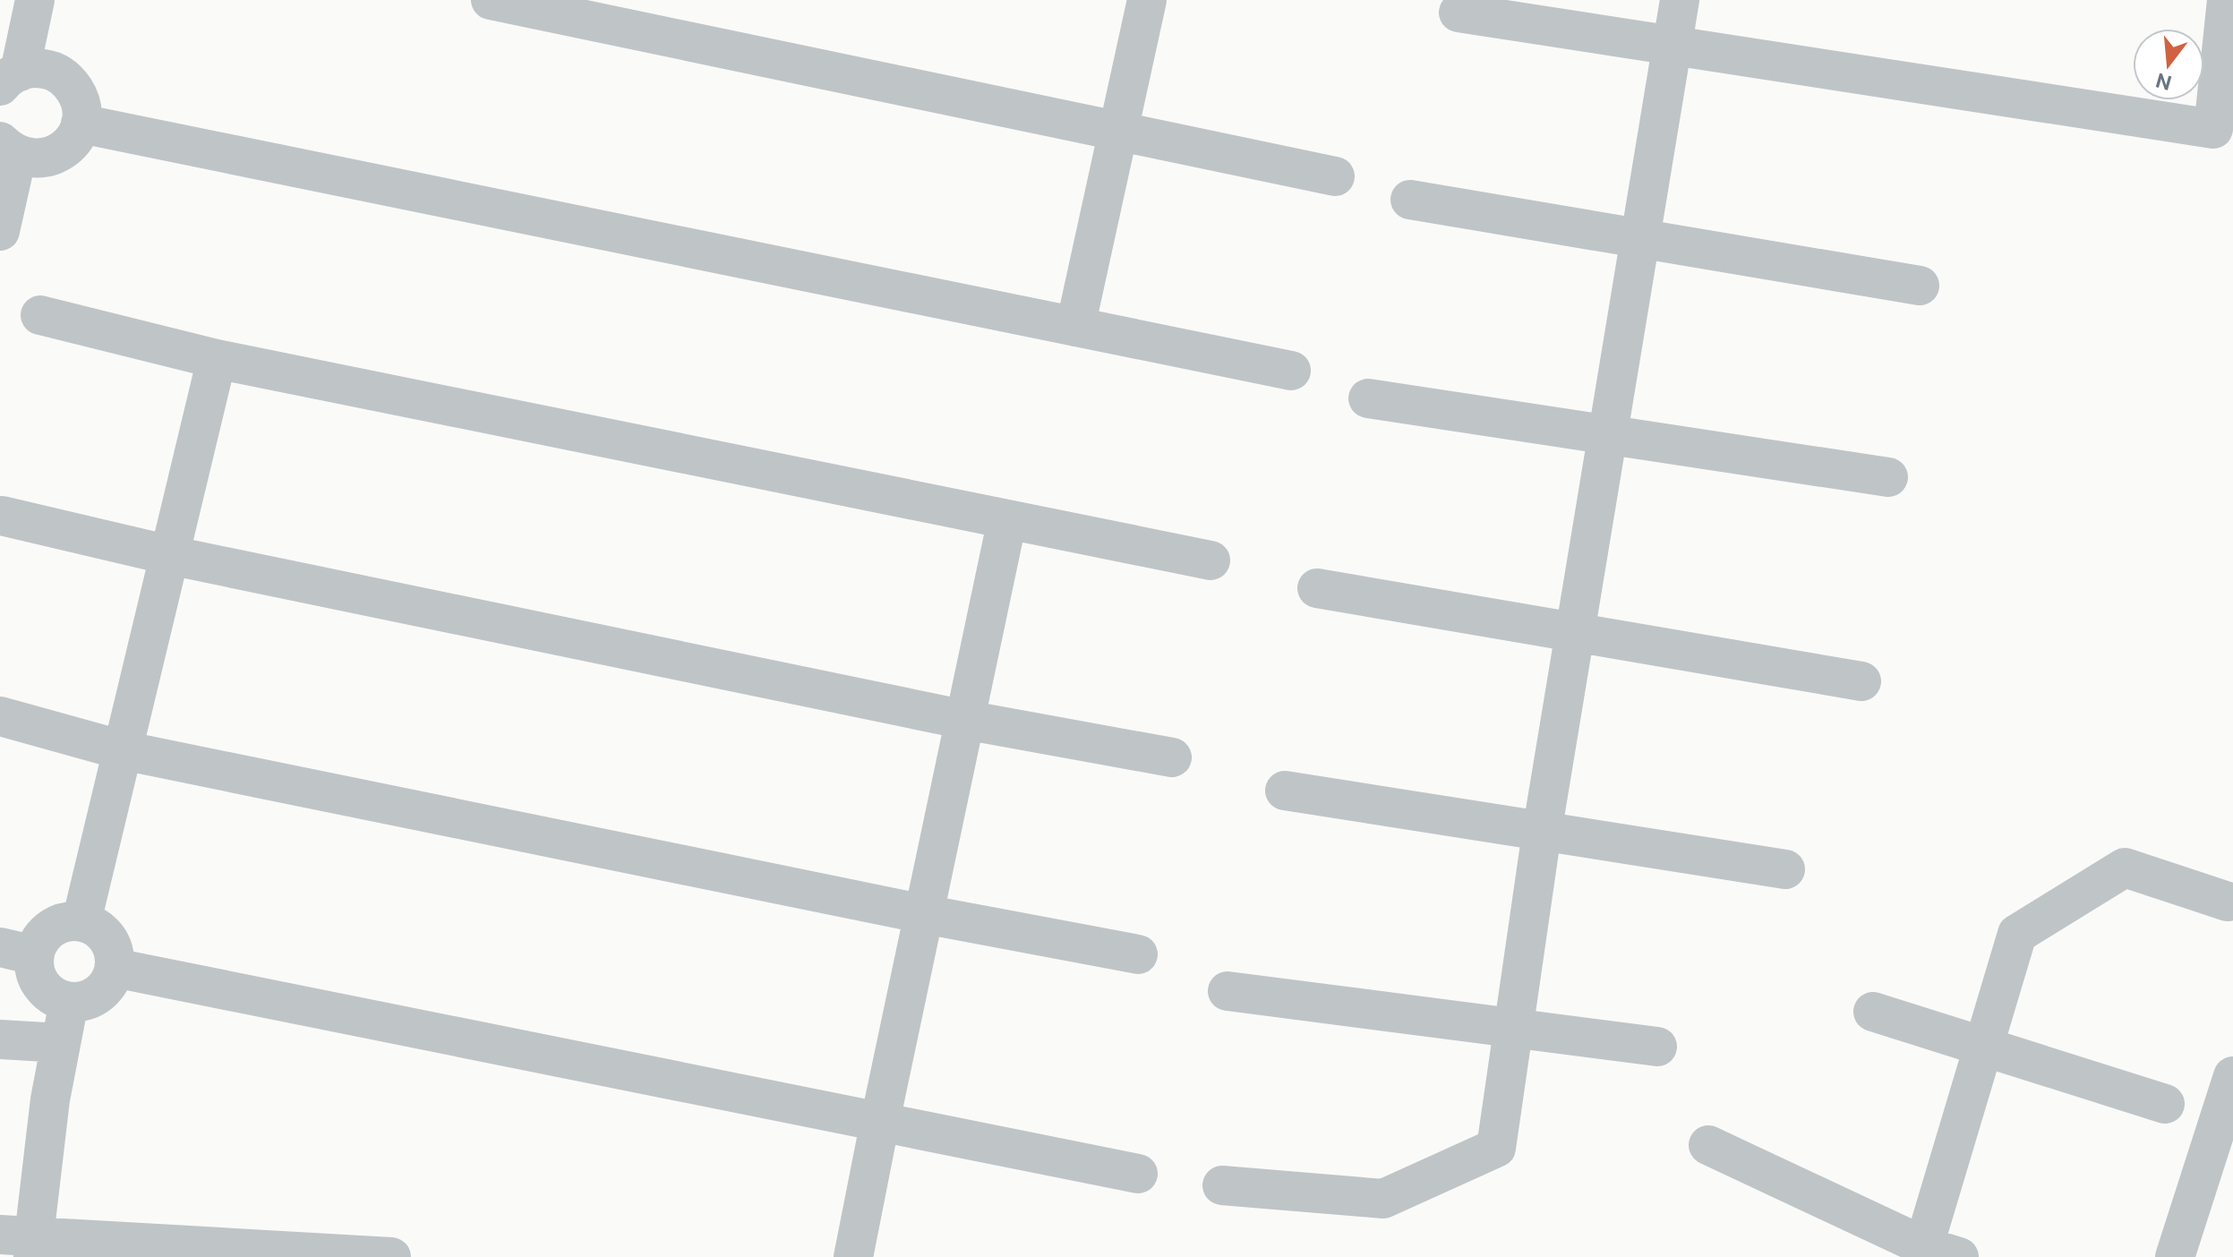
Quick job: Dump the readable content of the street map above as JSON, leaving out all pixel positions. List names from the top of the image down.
{
  "north": "bottom"
}
